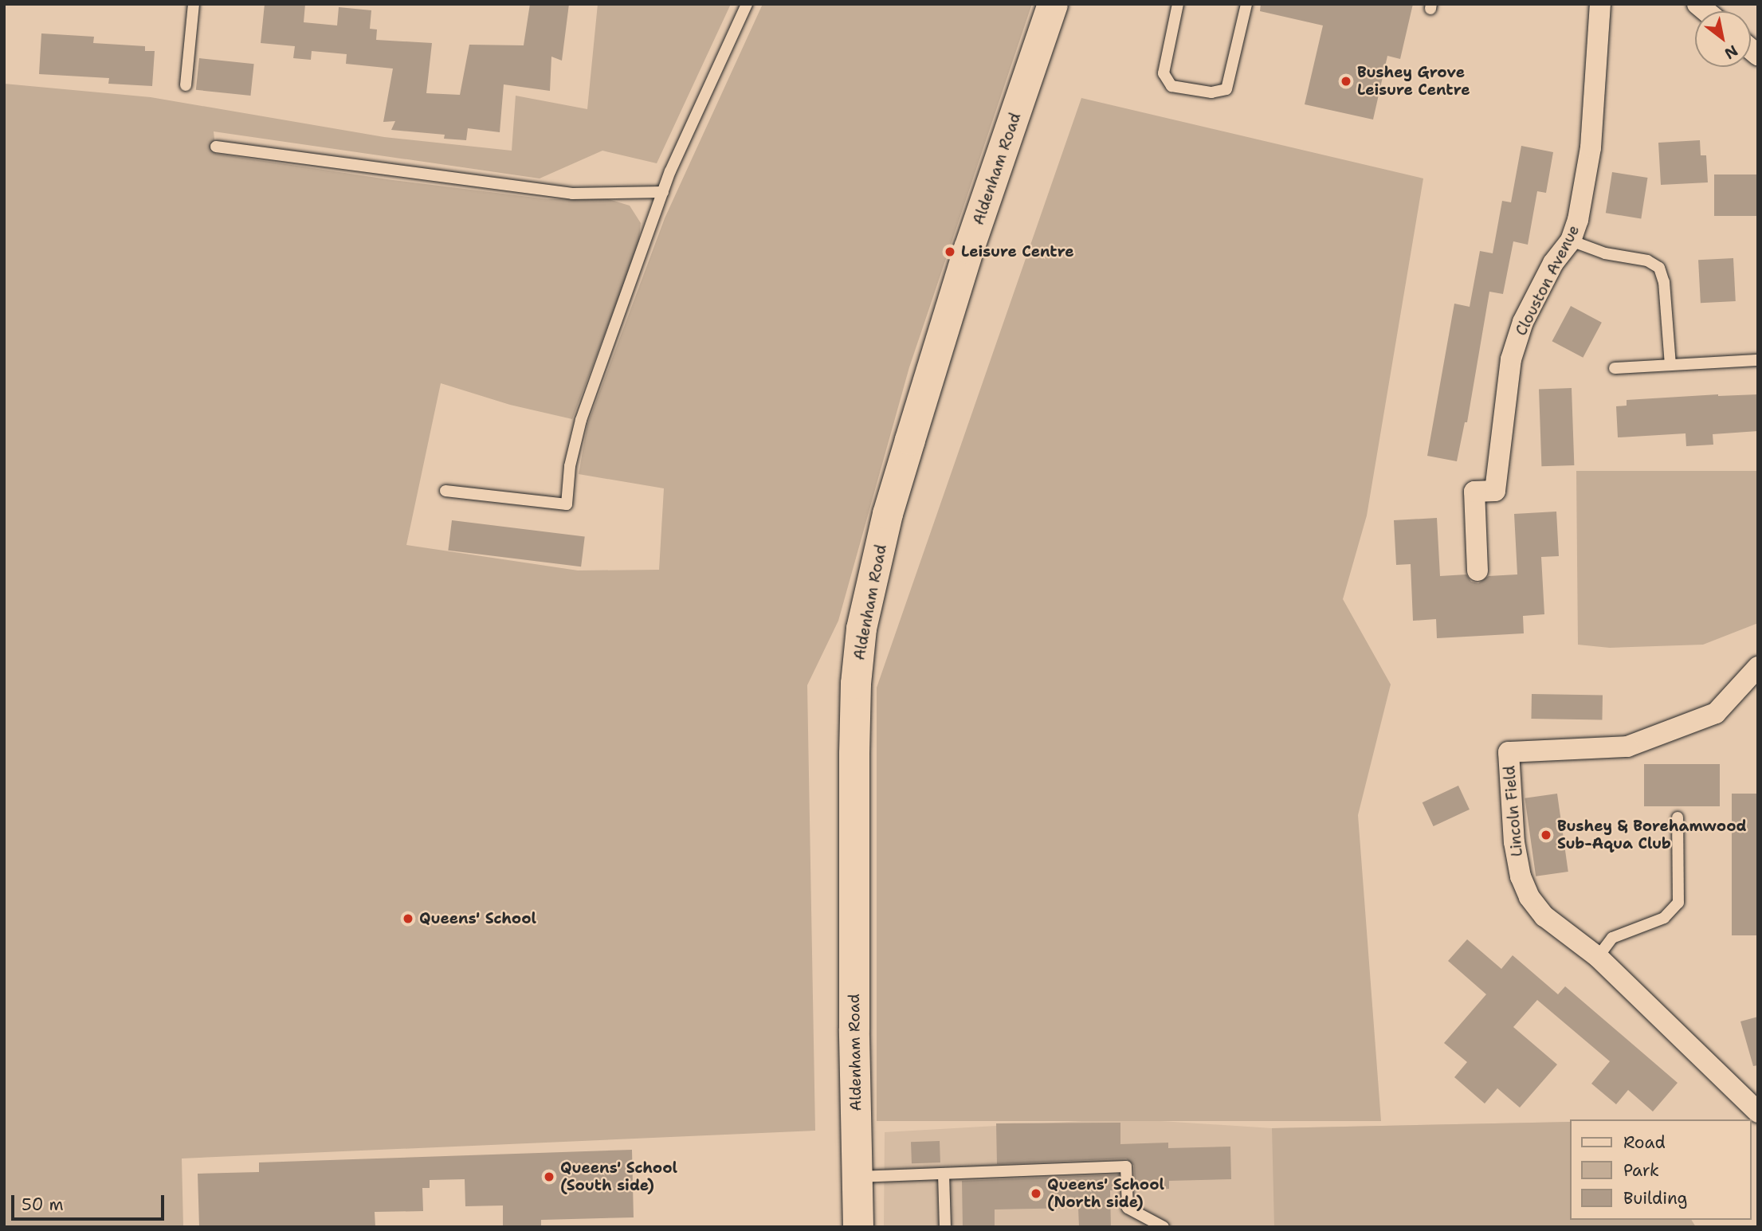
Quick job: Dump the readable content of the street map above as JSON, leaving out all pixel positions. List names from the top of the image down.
{
  "streets": {
    "main road": ["Aldenham Road"],
    "street": ["Clouston Avenue", "Lincoln Field"]
  },
  "places": [
    "Bushey Grove Leisure Centre",
    "Leisure Centre",
    "Bushey & Borehamwood Sub-Aqua Club",
    "Queens' School",
    "Queens' School (South side)",
    "Queens' School (North side)"
  ],
  "legend": ["Road", "Park", "Building"],
  "scale_bar": "50 m",
  "north": "bottom right"
}
